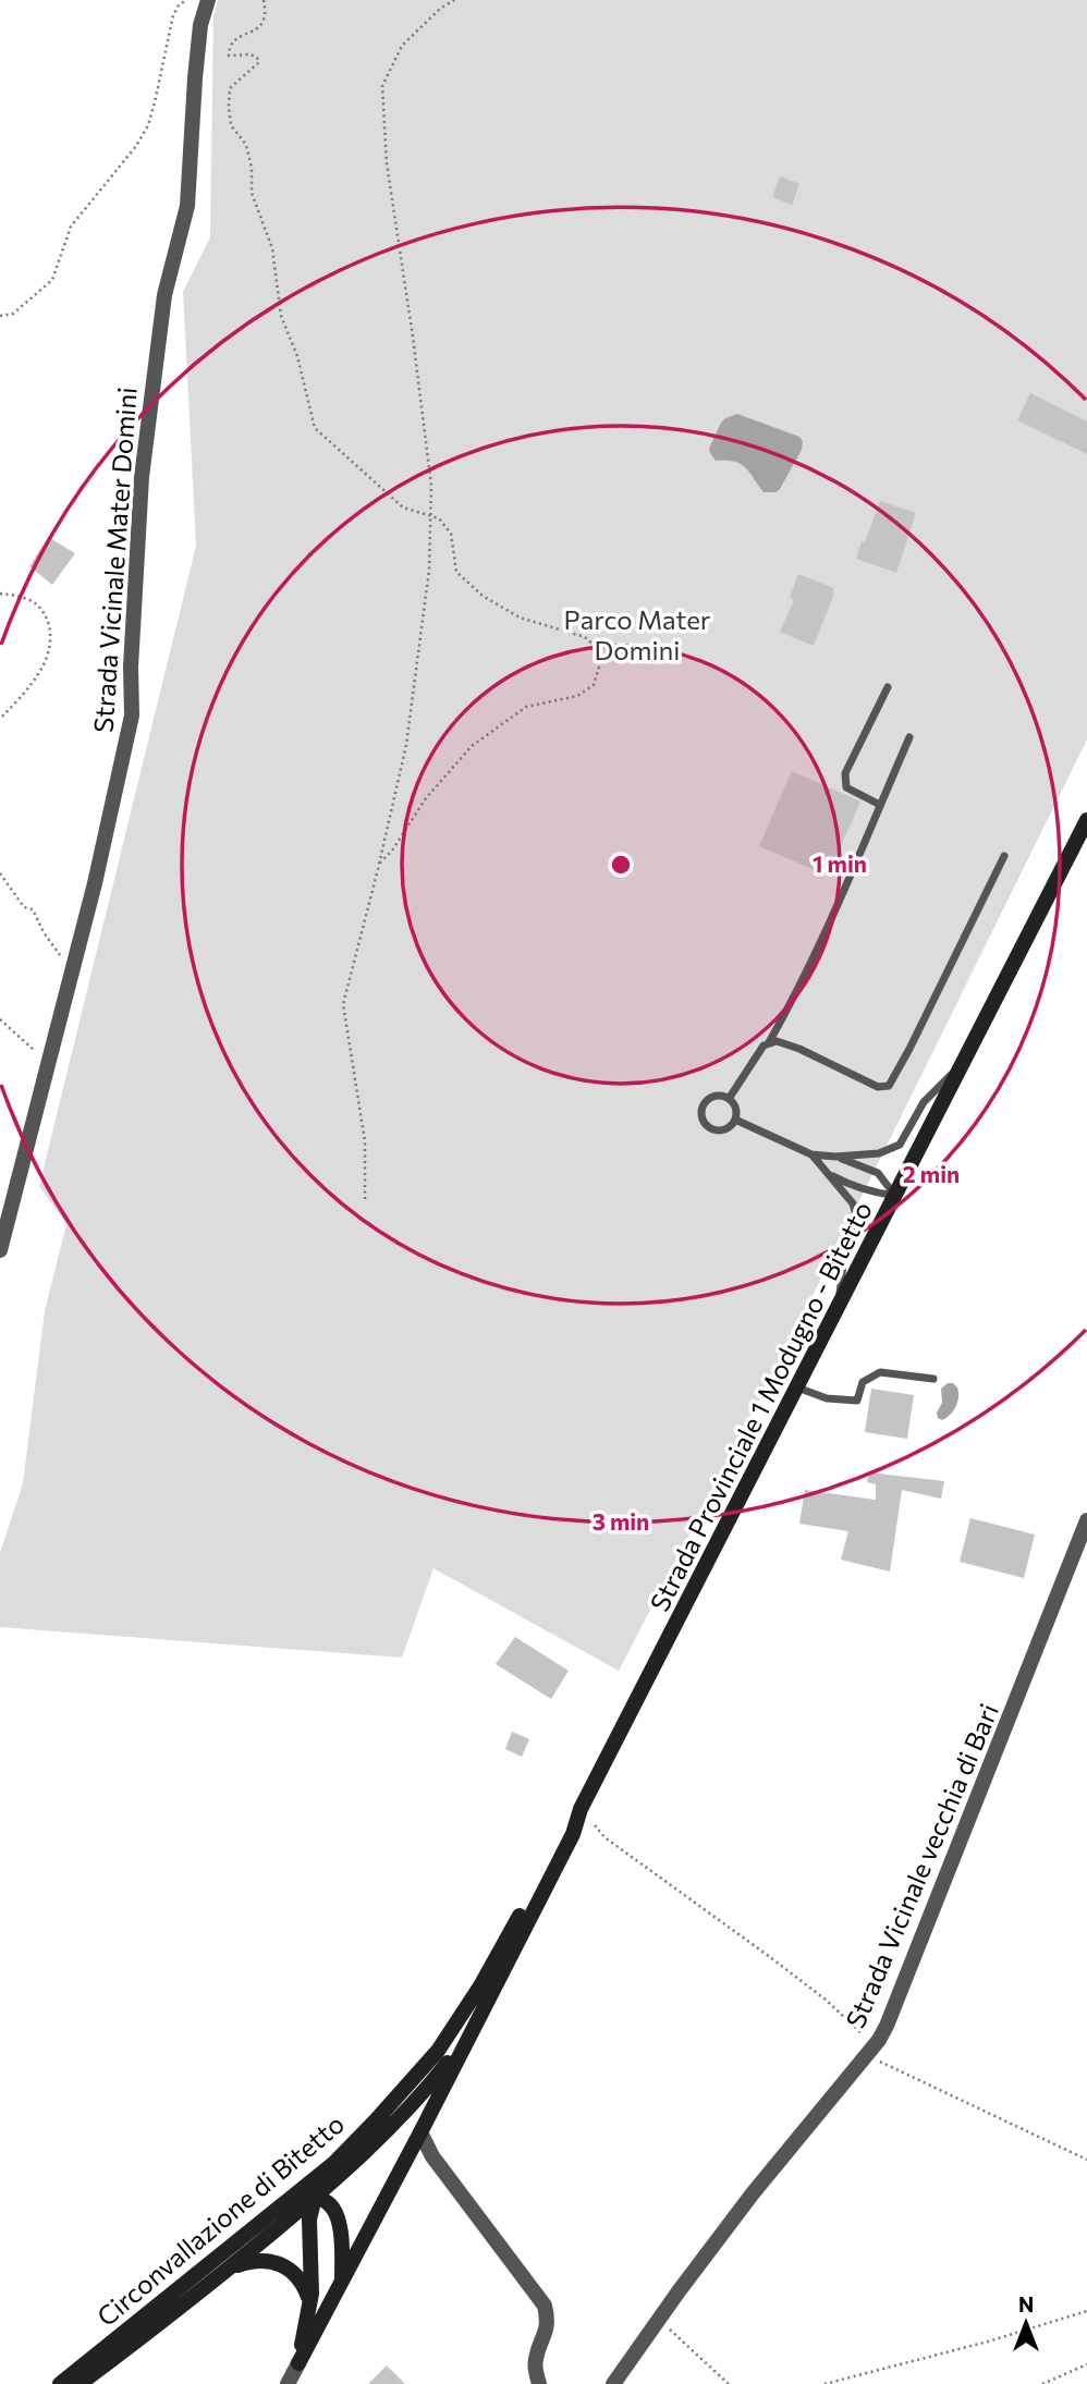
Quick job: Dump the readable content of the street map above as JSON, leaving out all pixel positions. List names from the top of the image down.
{
  "streets": {
    "main road": ["Strada Provinciale 1 Modugno - Bitetto", "Circonvallazione di Bitetto"],
    "street": ["Strada Vicinale Mater Domini", "Strada Vicinale vecchia di Bari"]
  },
  "crossings": [
    ["Strada Provinciale 1 Modugno - Bitetto", "Circonvallazione di Bitetto"]
  ],
  "parks": ["Parco Mater Domini"],
  "north": "top",
  "rings": ["1 min", "2 min", "3 min"]
}
